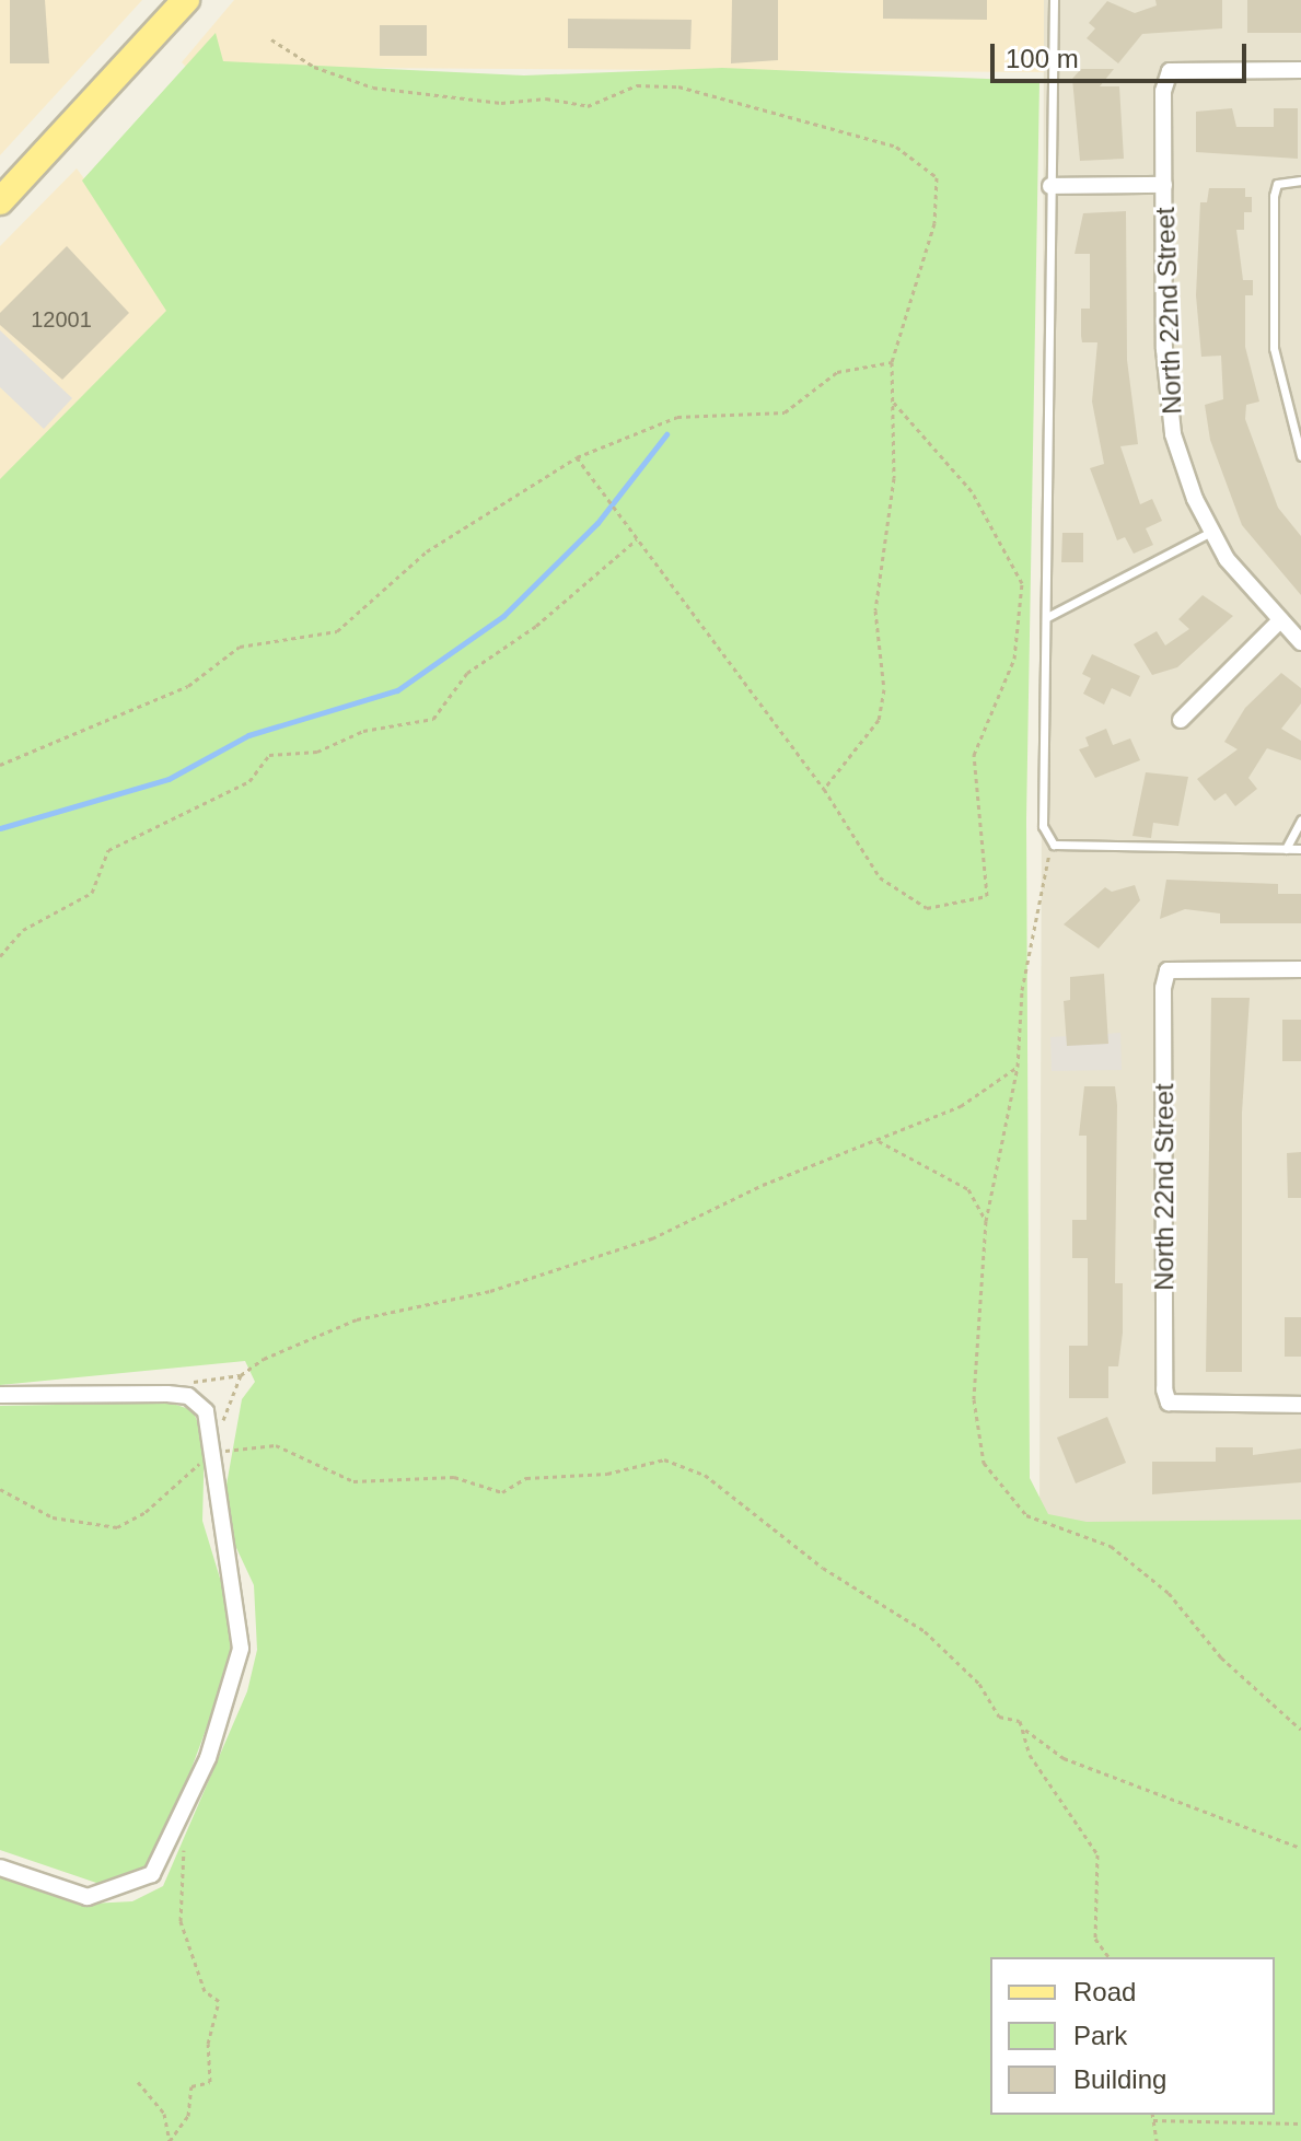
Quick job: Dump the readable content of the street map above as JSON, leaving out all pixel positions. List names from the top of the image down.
{
  "streets": {
    "street": ["North 22nd Street"]
  },
  "house_numbers": ["12001"],
  "legend": ["Road", "Park", "Building"],
  "scale_bar": "100 m"
}
